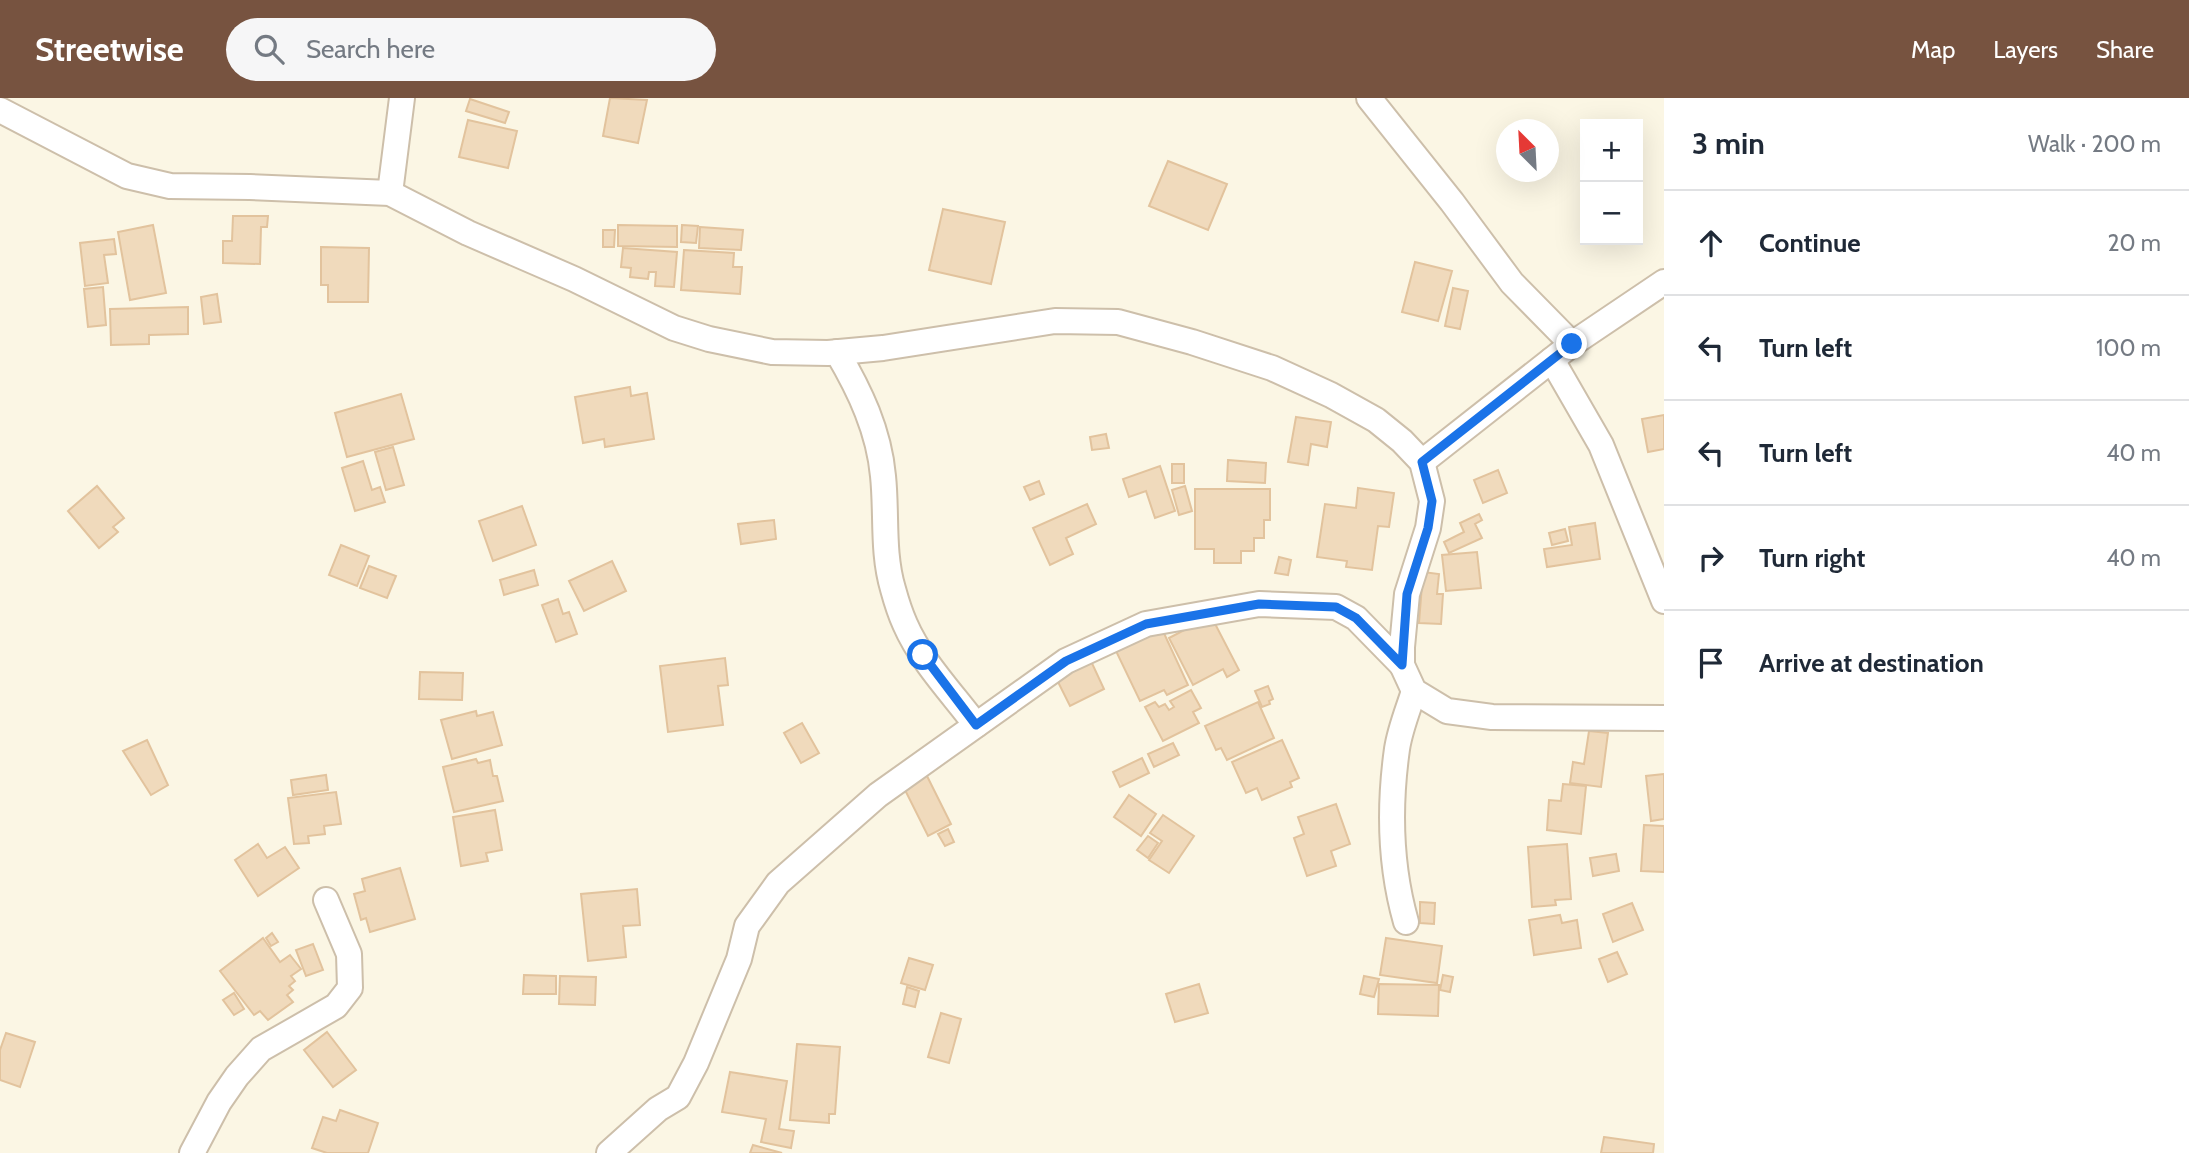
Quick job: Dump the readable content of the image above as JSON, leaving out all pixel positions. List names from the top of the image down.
{
  "north": "top left",
  "page": {
    "header": "Streetwise",
    "search": "Search here",
    "nav": ["Map", "Layers", "Share"],
    "heading": ["3 min", "Walk · 200 m"],
    "map_buttons": ["+", "−"],
    "list": [
      ["Continue", "20 m"],
      ["Turn left", "100 m"],
      ["Turn left", "40 m"],
      ["Turn right", "40 m"],
      "Arrive at destination"
    ]
  }
}
